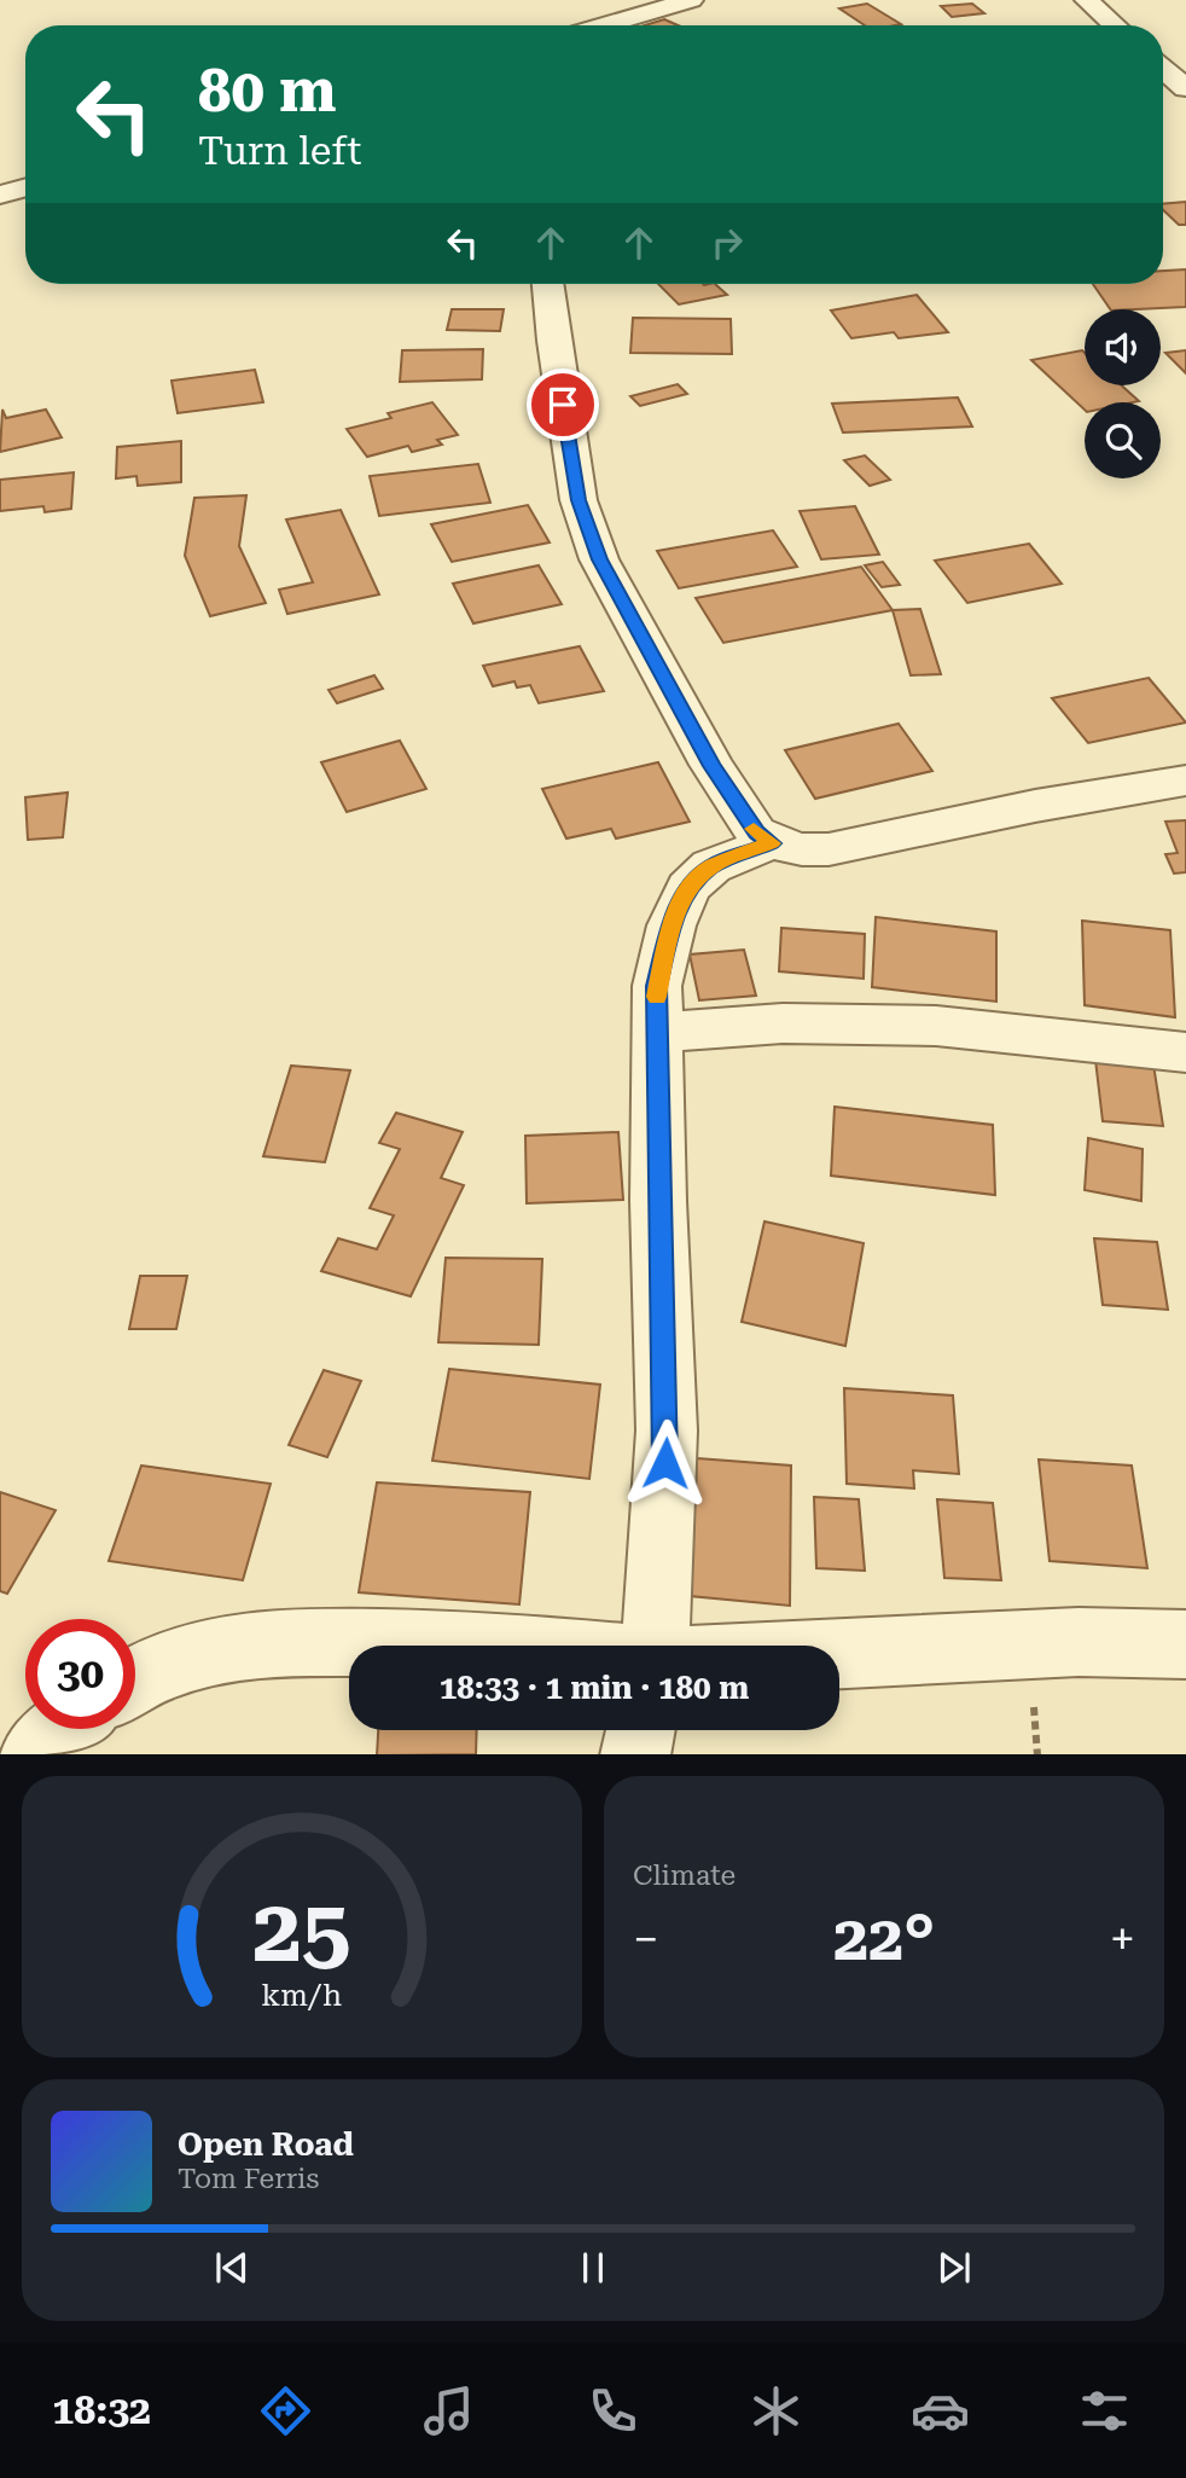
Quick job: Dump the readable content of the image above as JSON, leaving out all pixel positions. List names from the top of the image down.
{
  "page": {
    "turn": ["80 m", "Turn left"],
    "limit": "30",
    "trip": "18:33 · 1 min · 180 m",
    "tile": "Climate",
    "heat": ["−", "22°", "+"],
    "song": ["Open Road", "Tom Ferris"],
    "tabs": "18:32",
    "gauge": ["25", "km/h"]
  }
}
